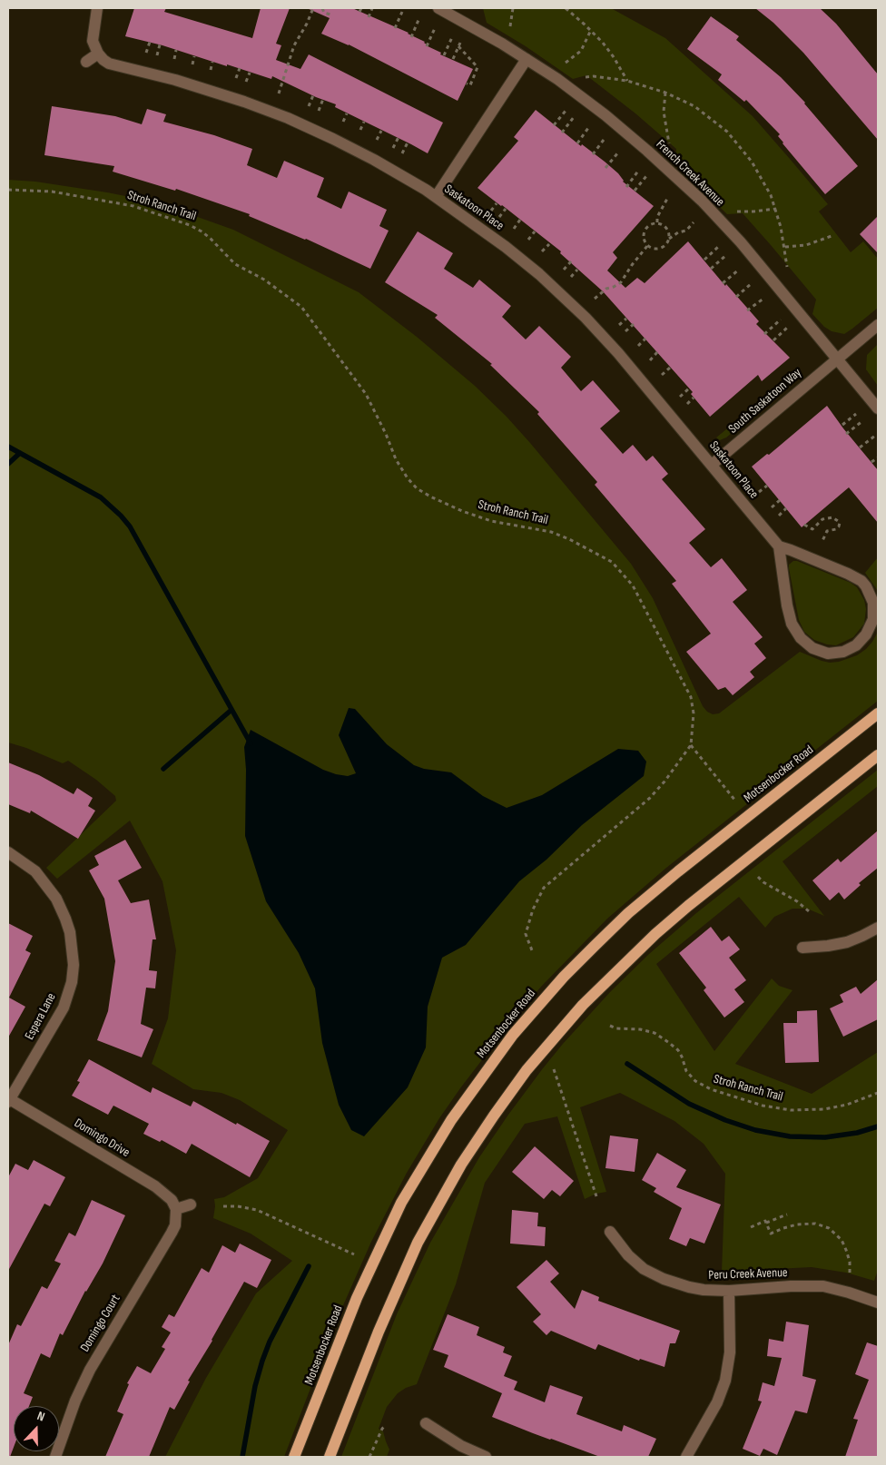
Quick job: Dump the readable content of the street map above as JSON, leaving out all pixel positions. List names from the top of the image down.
{
  "streets": {
    "main road": ["Motsenbocker Road"],
    "street": [
      "French Creek Avenue",
      "Saskatoon Place",
      "South Saskatoon Way",
      "Espera Lane",
      "Domingo Drive",
      "Peru Creek Avenue",
      "Domingo Court"
    ],
    "path": ["Stroh Ranch Trail"]
  },
  "crossings": [
    ["French Creek Avenue", "South Saskatoon Way"],
    ["Saskatoon Place", "South Saskatoon Way"],
    ["Espera Lane", "Domingo Drive"],
    ["Domingo Drive", "Domingo Court"]
  ],
  "north": "top"
}
